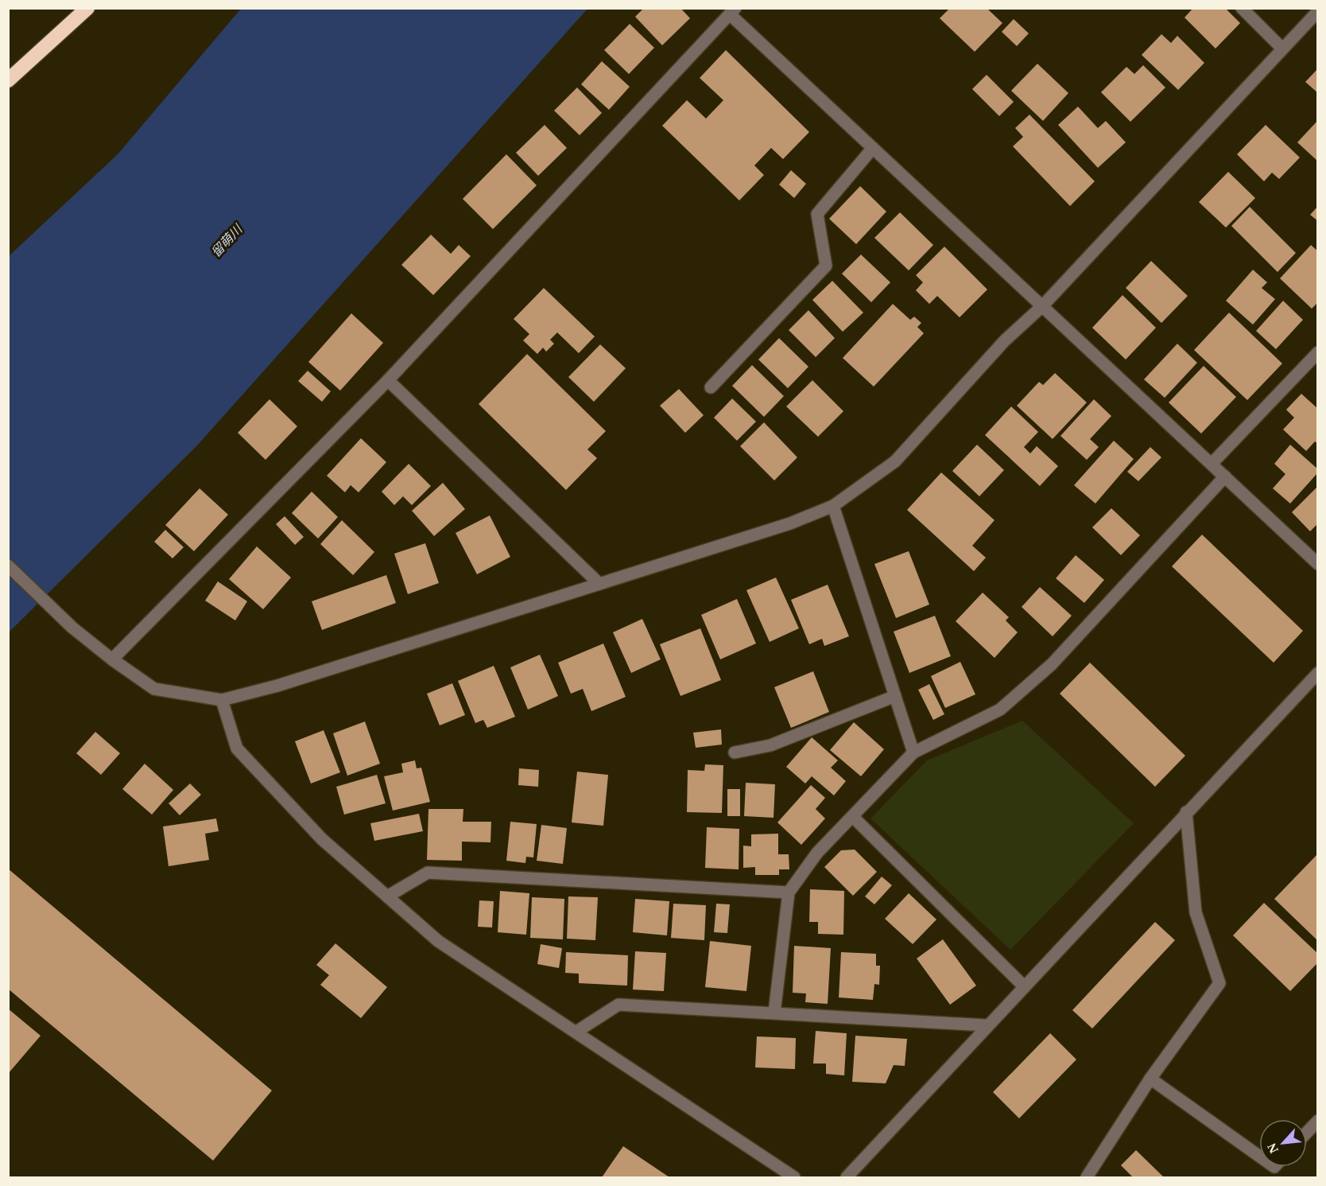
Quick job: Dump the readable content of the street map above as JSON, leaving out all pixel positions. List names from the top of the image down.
{
  "water": ["留萌川"],
  "north": "bottom left"
}
